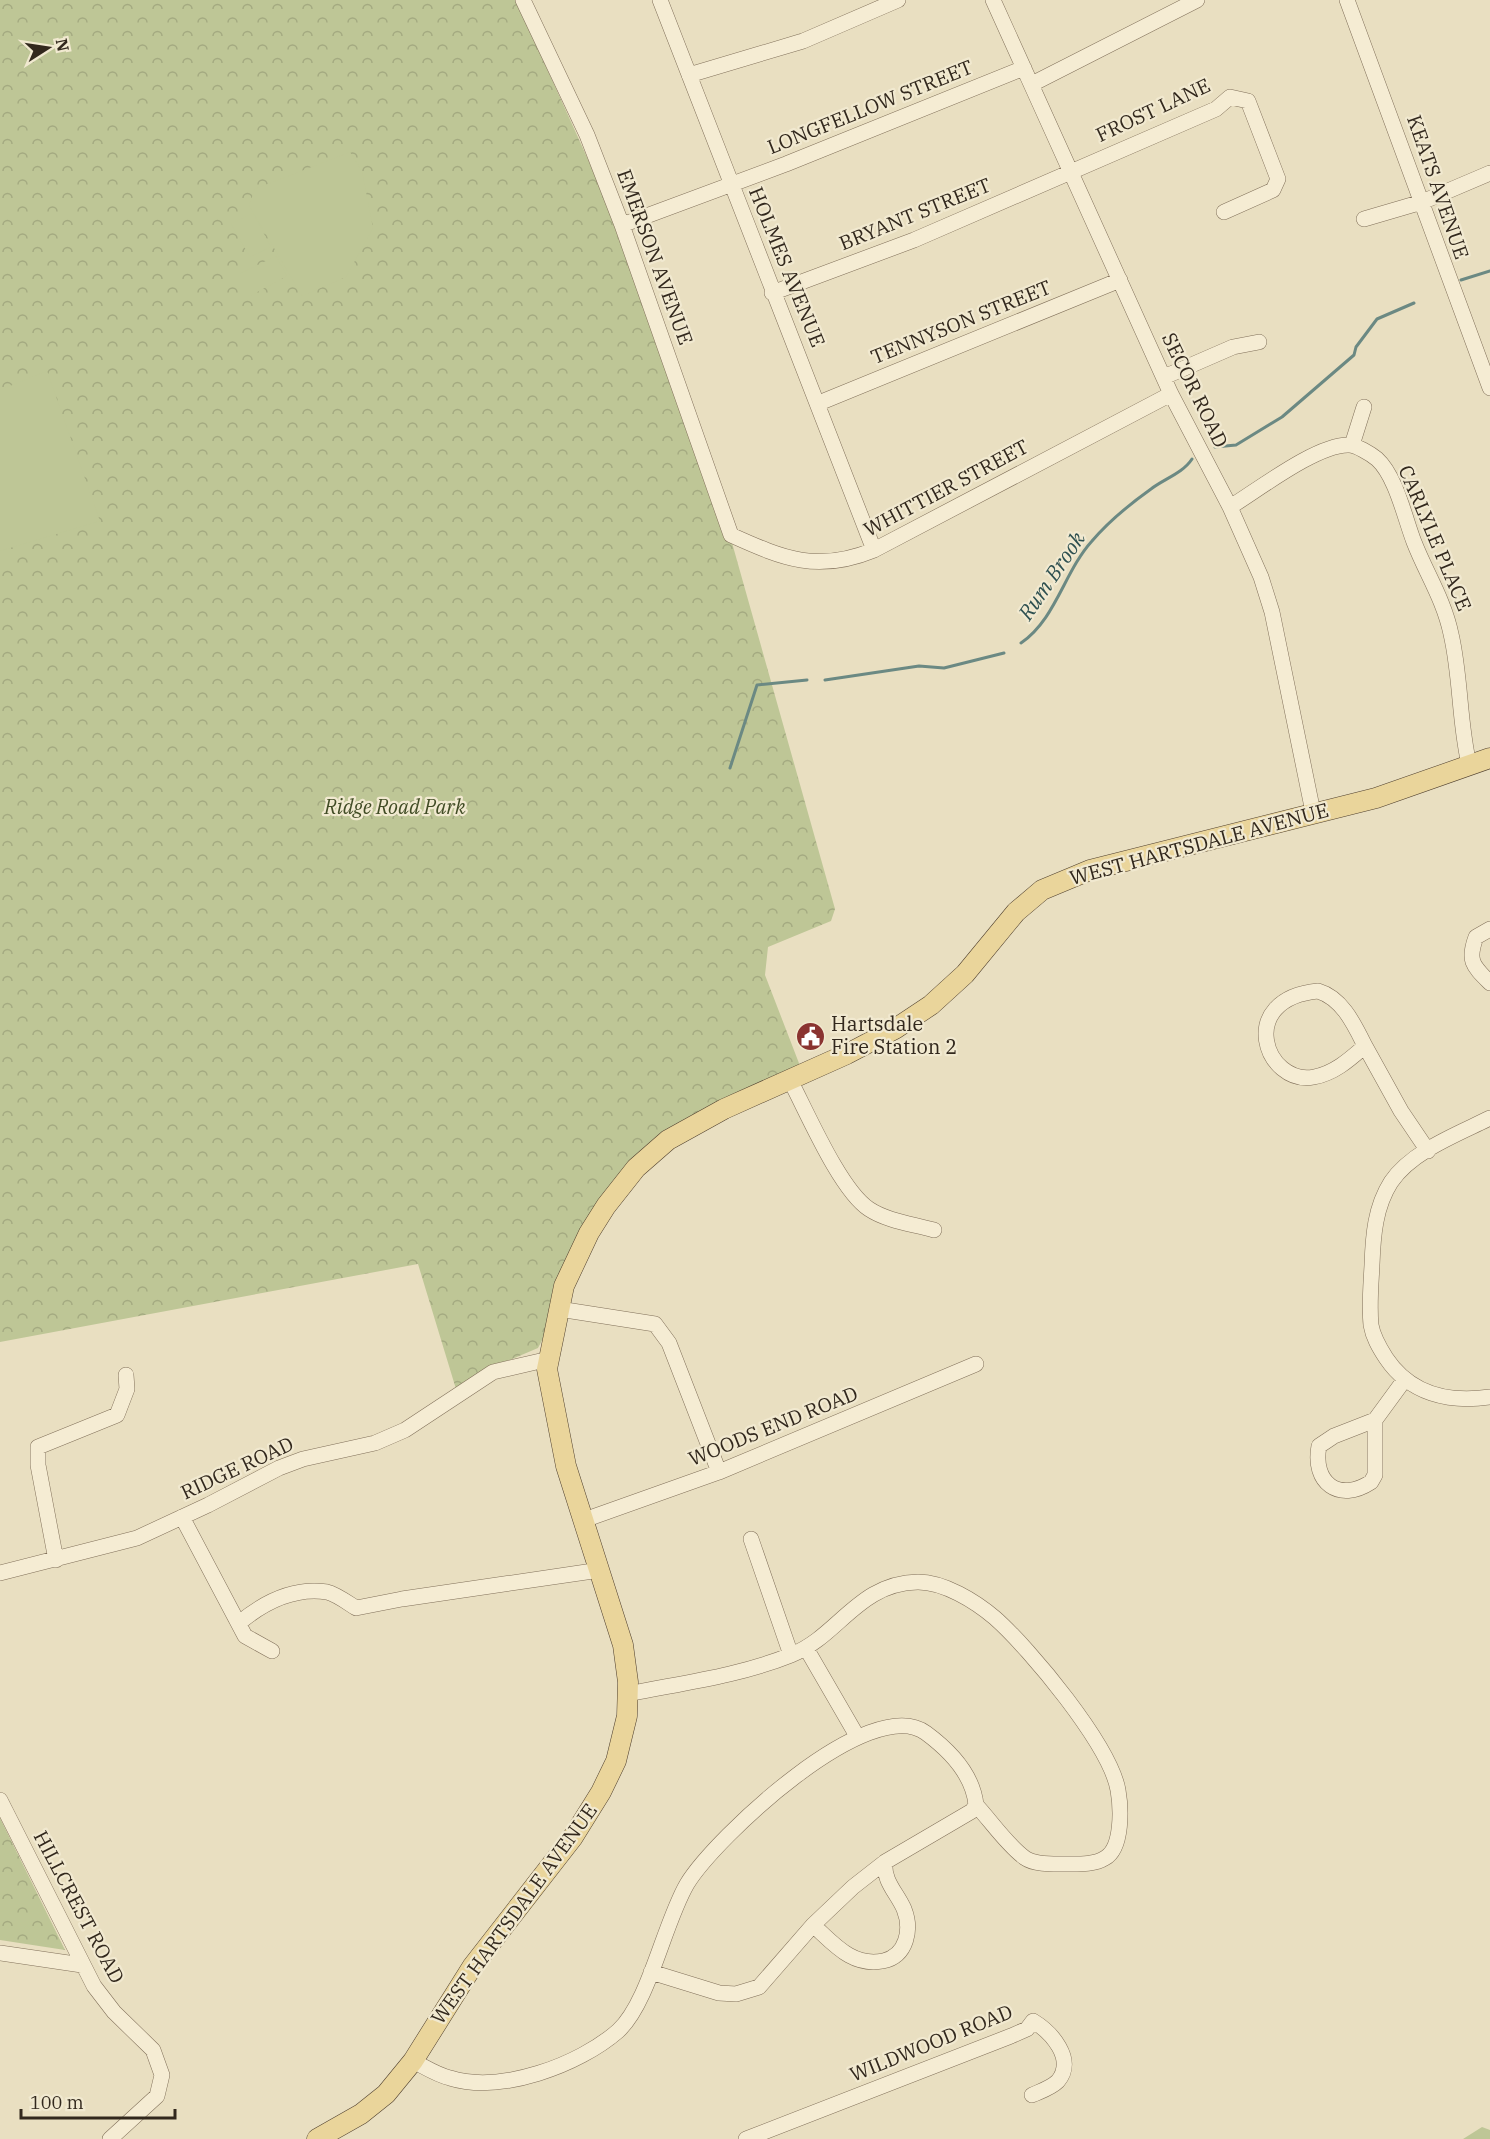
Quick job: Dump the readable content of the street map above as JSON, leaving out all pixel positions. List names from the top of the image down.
{
  "streets": {
    "main road": ["WEST HARTSDALE AVENUE"],
    "street": [
      "LONGFELLOW STREET",
      "FROST LANE",
      "KEATS AVENUE",
      "BRYANT STREET",
      "EMERSON AVENUE",
      "HOLMES AVENUE",
      "TENNYSON STREET",
      "SECOR ROAD",
      "WHITTIER STREET",
      "CARLYLE PLACE",
      "WOODS END ROAD",
      "RIDGE ROAD",
      "HILLCREST ROAD",
      "WILDWOOD ROAD"
    ]
  },
  "crossings": [
    ["LONGFELLOW STREET", "EMERSON AVENUE"],
    ["LONGFELLOW STREET", "HOLMES AVENUE"],
    ["LONGFELLOW STREET", "SECOR ROAD"],
    ["FROST LANE", "BRYANT STREET"],
    ["FROST LANE", "SECOR ROAD"],
    ["BRYANT STREET", "HOLMES AVENUE"],
    ["BRYANT STREET", "SECOR ROAD"],
    ["EMERSON AVENUE", "WHITTIER STREET"],
    ["HOLMES AVENUE", "TENNYSON STREET"],
    ["HOLMES AVENUE", "WHITTIER STREET"],
    ["TENNYSON STREET", "SECOR ROAD"],
    ["SECOR ROAD", "WHITTIER STREET"],
    ["SECOR ROAD", "WEST HARTSDALE AVENUE"],
    ["CARLYLE PLACE", "WEST HARTSDALE AVENUE"],
    ["WEST HARTSDALE AVENUE", "WOODS END ROAD"],
    ["WEST HARTSDALE AVENUE", "RIDGE ROAD"]
  ],
  "water": ["Rum Brook"],
  "parks": ["Ridge Road Park"],
  "places": {
    "public building": ["Hartsdale Fire Station 2"]
  },
  "scale_bar": "100 m",
  "north": "right"
}
